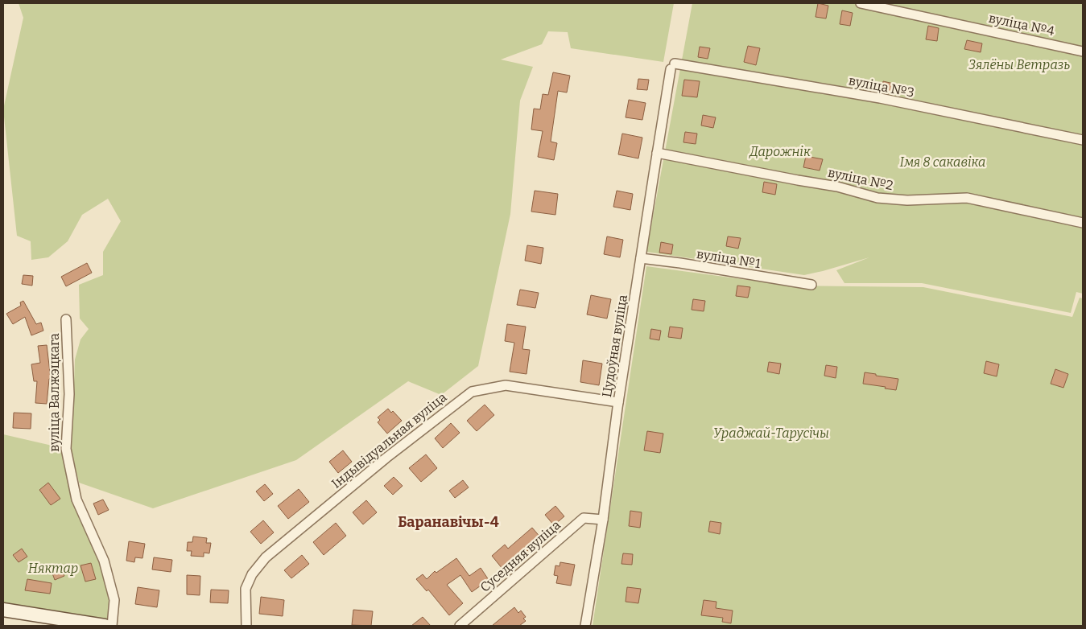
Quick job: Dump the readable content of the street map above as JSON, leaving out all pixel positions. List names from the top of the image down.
{
  "streets": {
    "street": [
      "вуліца №4",
      "вуліца №3",
      "вуліца №2",
      "вуліца №1",
      "Цудоўная вуліца",
      "вуліца Валжэцкага",
      "Індывідуальная вуліца",
      "Суседняя вуліца"
    ]
  },
  "crossings": [
    ["вуліца №3", "Цудоўная вуліца"],
    ["вуліца №2", "Цудоўная вуліца"],
    ["вуліца №1", "Цудоўная вуліца"],
    ["Цудоўная вуліца", "Індывідуальная вуліца"],
    ["Цудоўная вуліца", "Суседняя вуліца"]
  ],
  "districts": ["Баранавічы-4"],
  "parks": [
    "Зялёны Ветразь",
    "Дарожнік",
    "Імя 8 сакавіка",
    "Ураджай-Тарусічы",
    "Няктар"
  ]
}
